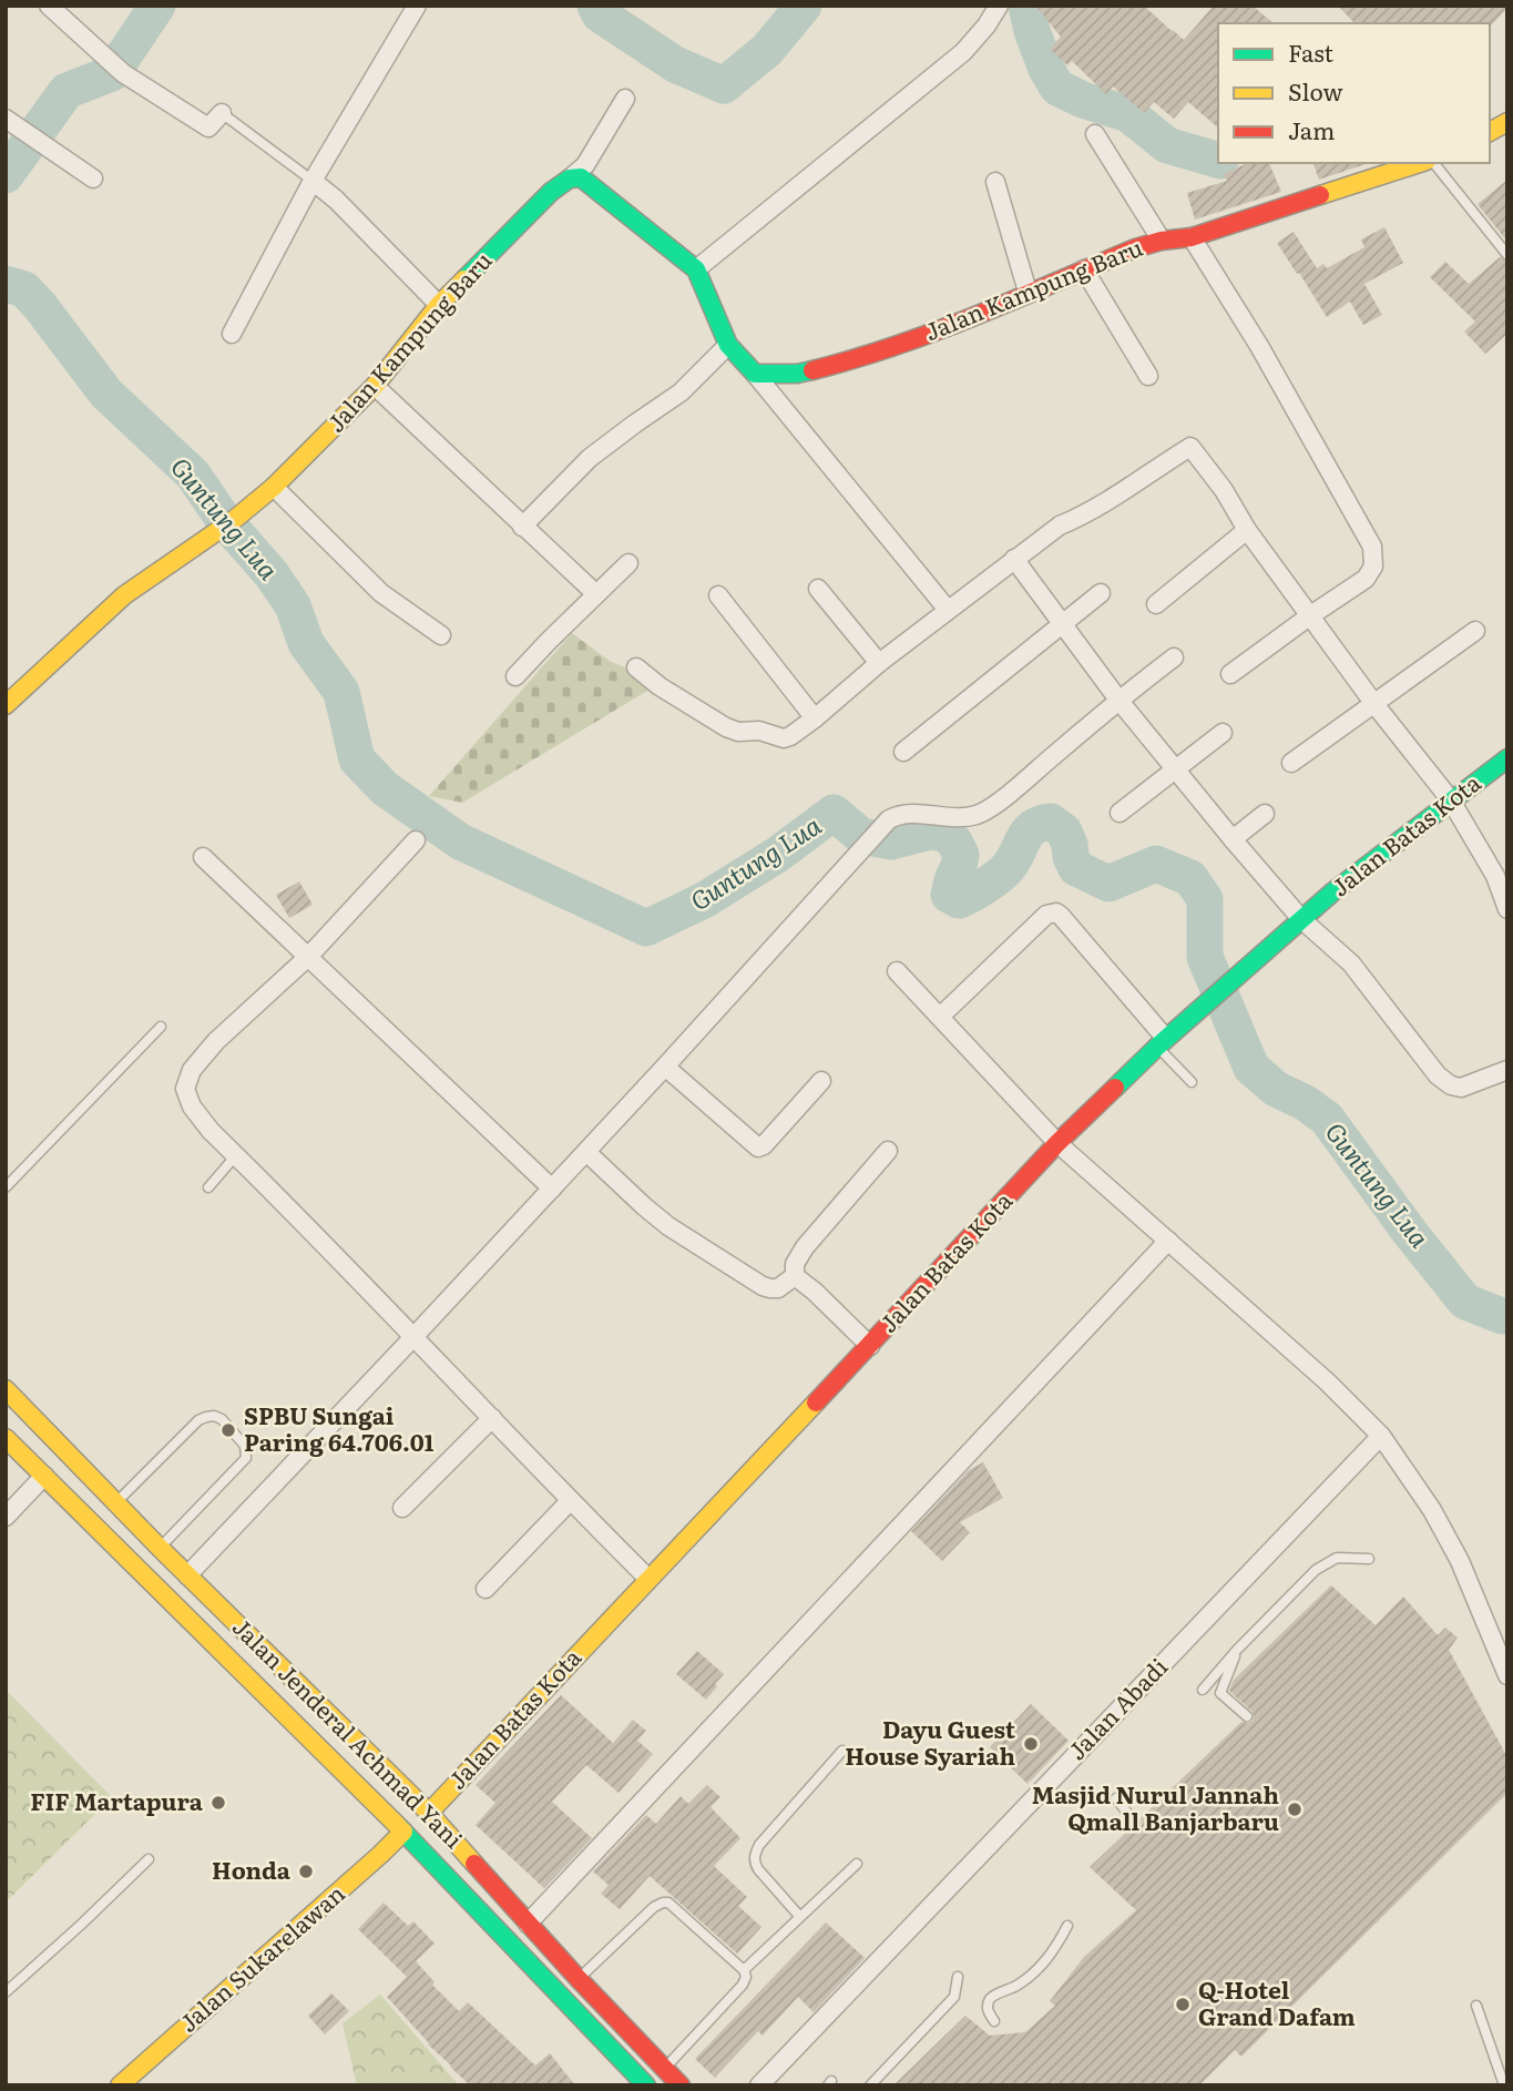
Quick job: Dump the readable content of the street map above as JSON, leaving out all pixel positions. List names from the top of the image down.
{
  "streets": {
    "main road": [
      "Jalan Kampung Baru",
      "Jalan Batas Kota",
      "Jalan Jenderal Achmad Yani",
      "Jalan Sukarelawan"
    ],
    "street": ["Jalan Abadi"]
  },
  "crossings": [
    ["Jalan Batas Kota", "Jalan Jenderal Achmad Yani"],
    ["Jalan Jenderal Achmad Yani", "Jalan Sukarelawan"]
  ],
  "water": ["Guntung Lua"],
  "places": [
    "SPBU Sungai Paring 64.706.01",
    "Dayu Guest House Syariah",
    "FIF Martapura",
    "Masjid Nurul Jannah Qmall Banjarbaru",
    "Honda",
    "Q-Hotel Grand Dafam"
  ],
  "legend": ["Fast", "Slow", "Jam"]
}
